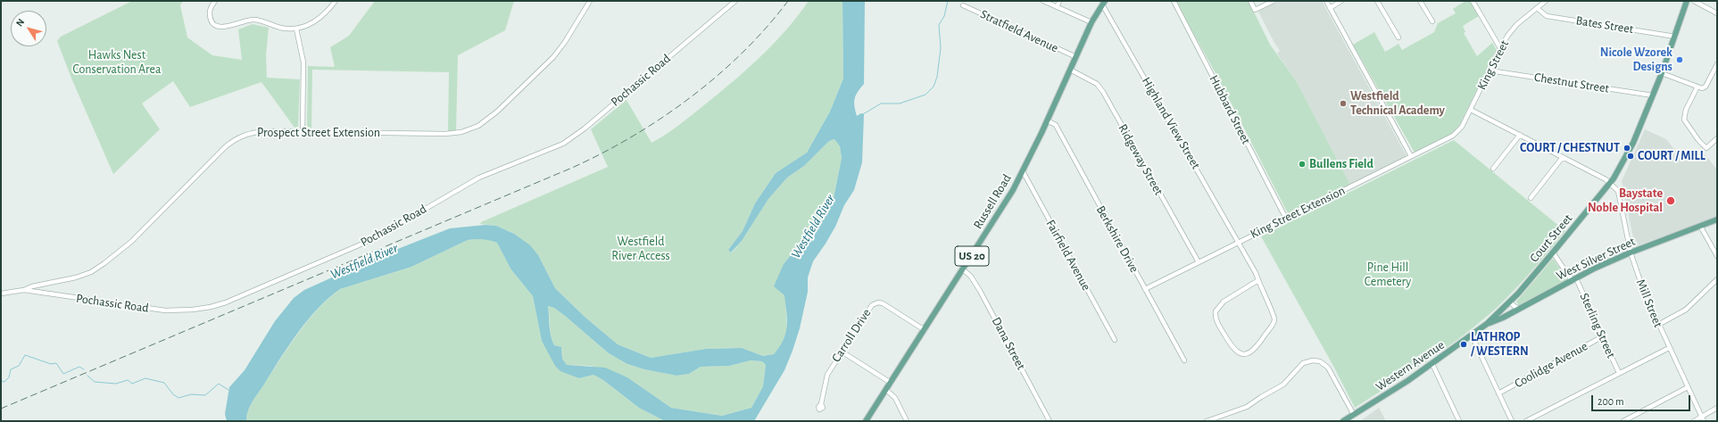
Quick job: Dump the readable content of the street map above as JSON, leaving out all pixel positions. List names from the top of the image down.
{
  "streets": {
    "main road": [
      "Russell Road",
      "Court Street",
      "US 20",
      "West Silver Street",
      "Western Avenue"
    ],
    "street": [
      "Bates Street",
      "Stratfield Avenue",
      "King Street",
      "Pochassic Road",
      "Chestnut Street",
      "Hubbard Street",
      "Highland View Street",
      "Prospect Street Extension",
      "Ridgeway Street",
      "King Street Extension",
      "Berkshire Drive",
      "Fairfield Avenue",
      "Mill Street",
      "Sterling Street",
      "Carroll Drive",
      "Dana Street",
      "Coolidge Avenue"
    ]
  },
  "crossings": [
    ["Bates Street", "King Street"],
    ["Bates Street", "Court Street"],
    ["Stratfield Avenue", "Russell Road"],
    ["King Street", "Chestnut Street"],
    ["King Street", "King Street Extension"],
    ["Pochassic Road", "Prospect Street Extension"],
    ["Chestnut Street", "Court Street"],
    ["Hubbard Street", "King Street Extension"],
    ["Highland View Street", "Russell Road"],
    ["Highland View Street", "King Street Extension"],
    ["Ridgeway Street", "Russell Road"],
    ["Ridgeway Street", "King Street Extension"],
    ["Russell Road", "Berkshire Drive"],
    ["Russell Road", "Fairfield Avenue"],
    ["Russell Road", "Carroll Drive"],
    ["Russell Road", "Dana Street"],
    ["King Street Extension", "Berkshire Drive"],
    ["Court Street", "West Silver Street"],
    ["Court Street", "Mill Street"],
    ["Court Street", "Sterling Street"],
    ["Court Street", "Western Avenue"],
    ["West Silver Street", "Mill Street"],
    ["West Silver Street", "Sterling Street"],
    ["West Silver Street", "Western Avenue"],
    ["Sterling Street", "Coolidge Avenue"]
  ],
  "water": ["Westfield River"],
  "parks": ["Hawks Nest Conservation Area", "Westfield River Access", "Pine Hill Cemetery"],
  "places": [
    "Nicole Wzorek Designs",
    "Westfield Technical Academy",
    "COURT / CHESTNUT",
    "COURT / MILL",
    "Bullens Field",
    "Baystate Noble Hospital",
    "LATHROP / WESTERN"
  ],
  "scale_bar": "200 m",
  "north": "top left"
}
